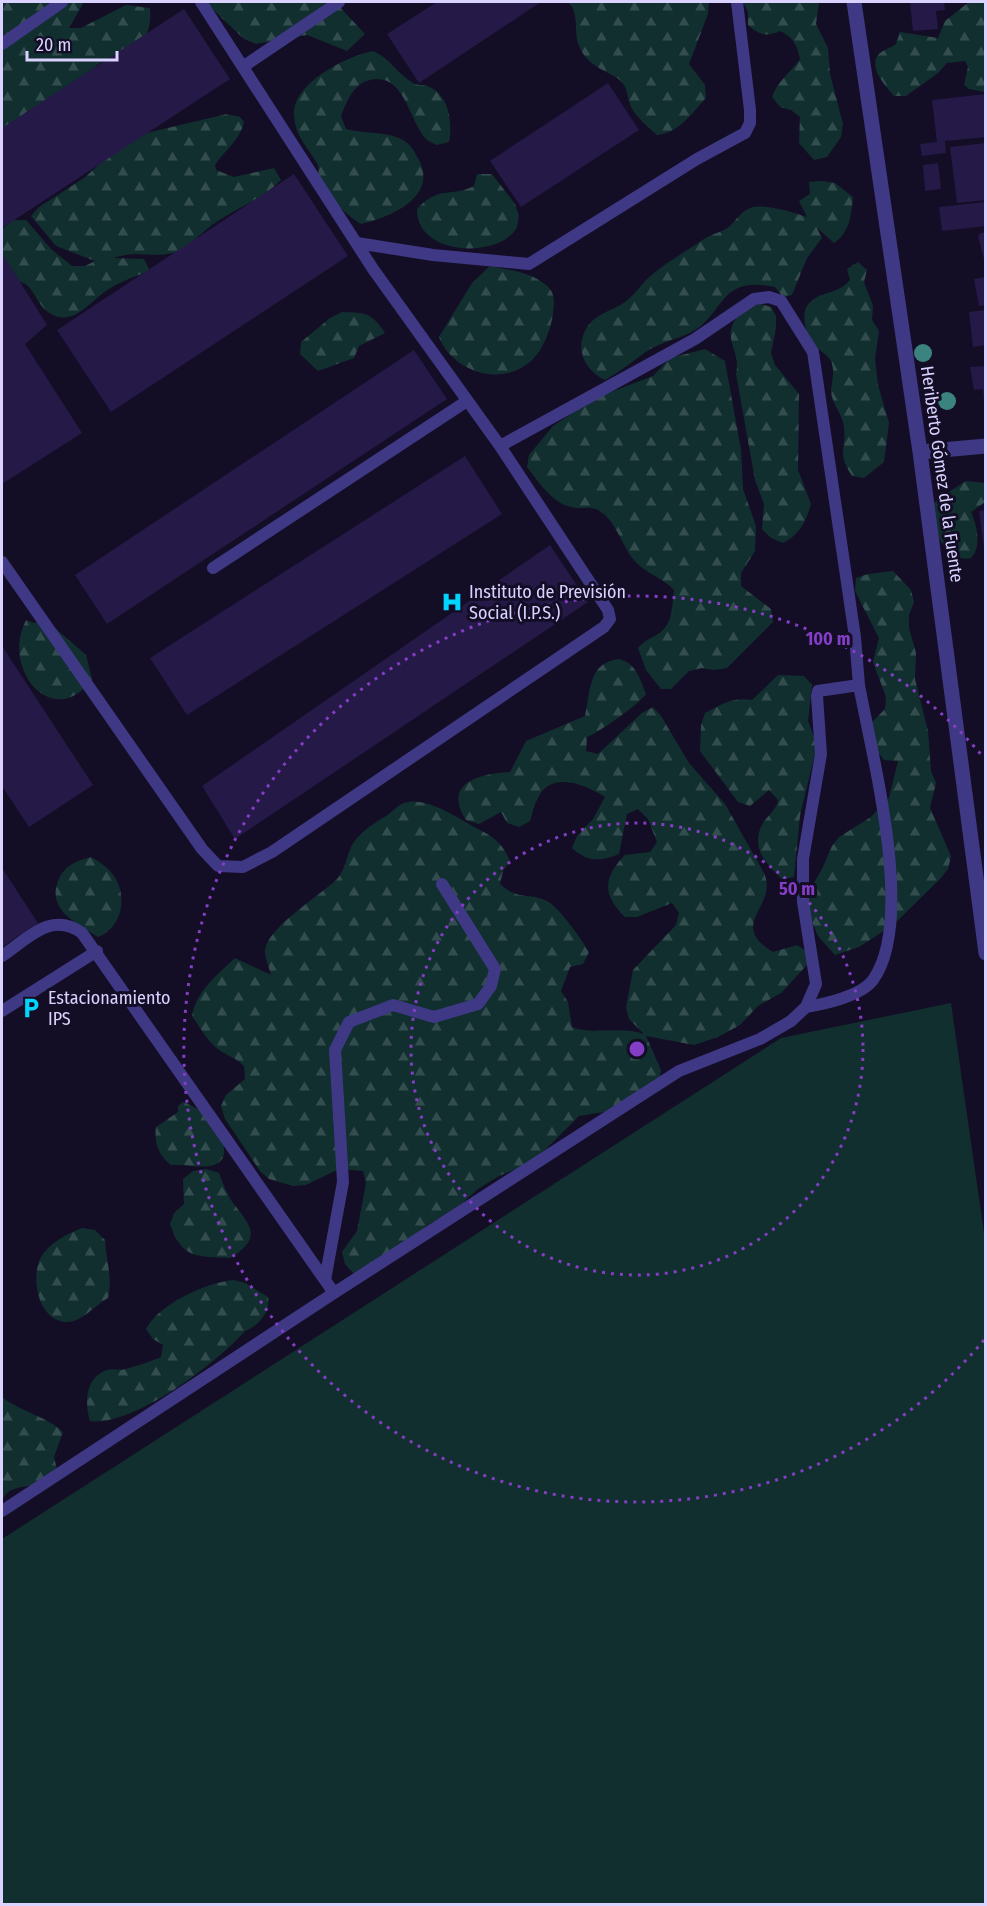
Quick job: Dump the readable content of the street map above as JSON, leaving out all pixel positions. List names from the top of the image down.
{
  "streets": {
    "street": ["Heriberto Gómez de la Fuente"]
  },
  "places": {
    "hospital": ["Instituto de Previsión Social (I.P.S.)"],
    "parking": ["Estacionamiento IPS"]
  },
  "scale_bar": "20 m",
  "rings": ["100 m", "50 m"]
}
